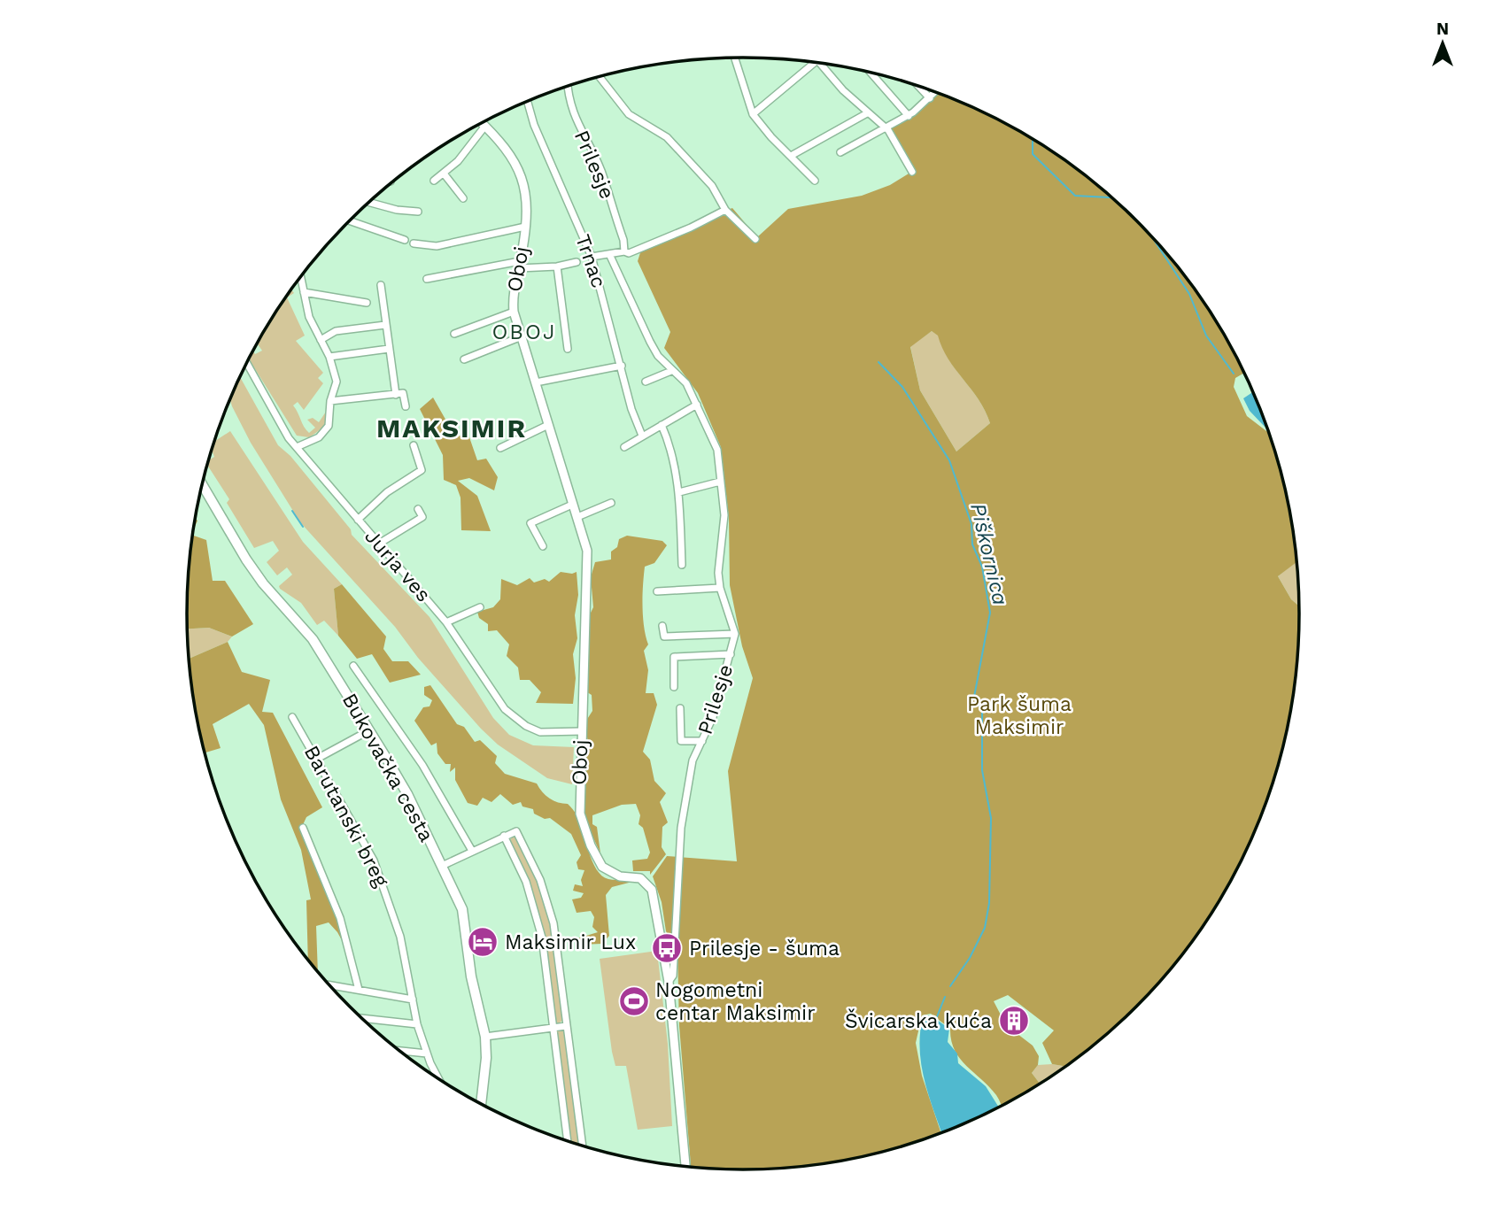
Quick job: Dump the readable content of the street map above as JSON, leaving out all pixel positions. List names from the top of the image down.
{
  "streets": {
    "main road": ["Bukovačka cesta"],
    "street": [
      "Prilesje",
      "Trnac",
      "Oboj",
      "Jurja ves",
      "Barutanski breg"
    ]
  },
  "crossings": [
    ["Prilesje", "Oboj"],
    ["Oboj", "Jurja ves"]
  ],
  "districts": ["OBOJ", "MAKSIMIR"],
  "water": ["Piškornica"],
  "parks": ["Park šuma Maksimir"],
  "places": {
    "hotel": ["Maksimir Lux"],
    "bus stop": ["Prilesje - šuma"],
    "sports": ["Nogometni centar Maksimir"],
    "building": ["Švicarska kuća"]
  },
  "north": "top"
}
